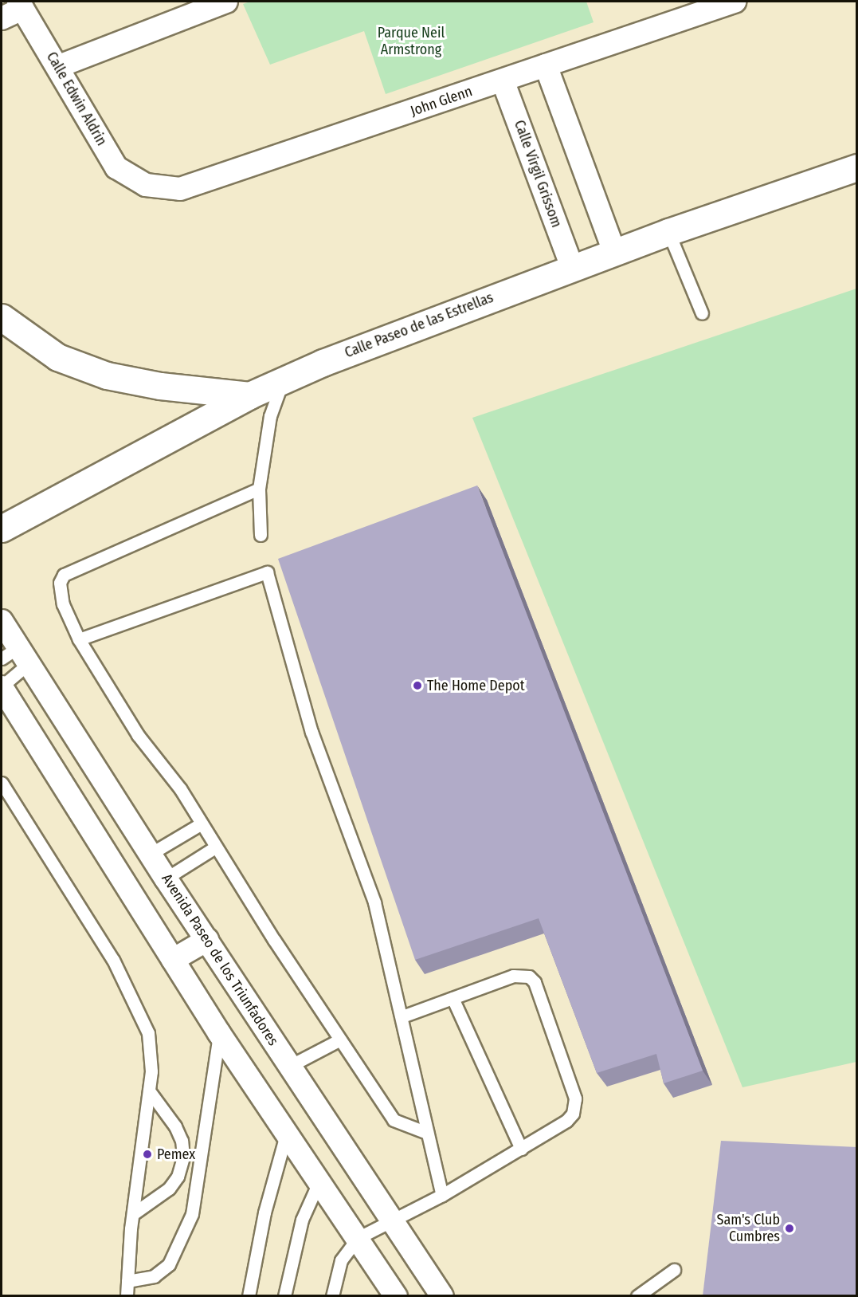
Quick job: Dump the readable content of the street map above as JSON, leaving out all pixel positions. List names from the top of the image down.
{
  "streets": {
    "street": [
      "Calle Edwin Aldrin",
      "John Glenn",
      "Calle Virgil Grissom",
      "Calle Paseo de las Estrellas",
      "Avenida Paseo de los Triunfadores"
    ]
  },
  "crossings": [
    ["Calle Edwin Aldrin", "John Glenn"],
    ["John Glenn", "Calle Virgil Grissom"],
    ["Calle Virgil Grissom", "Calle Paseo de las Estrellas"]
  ],
  "parks": ["Parque Neil Armstrong"],
  "places": ["The Home Depot", "Pemex", "Sam's Club Cumbres"]
}
